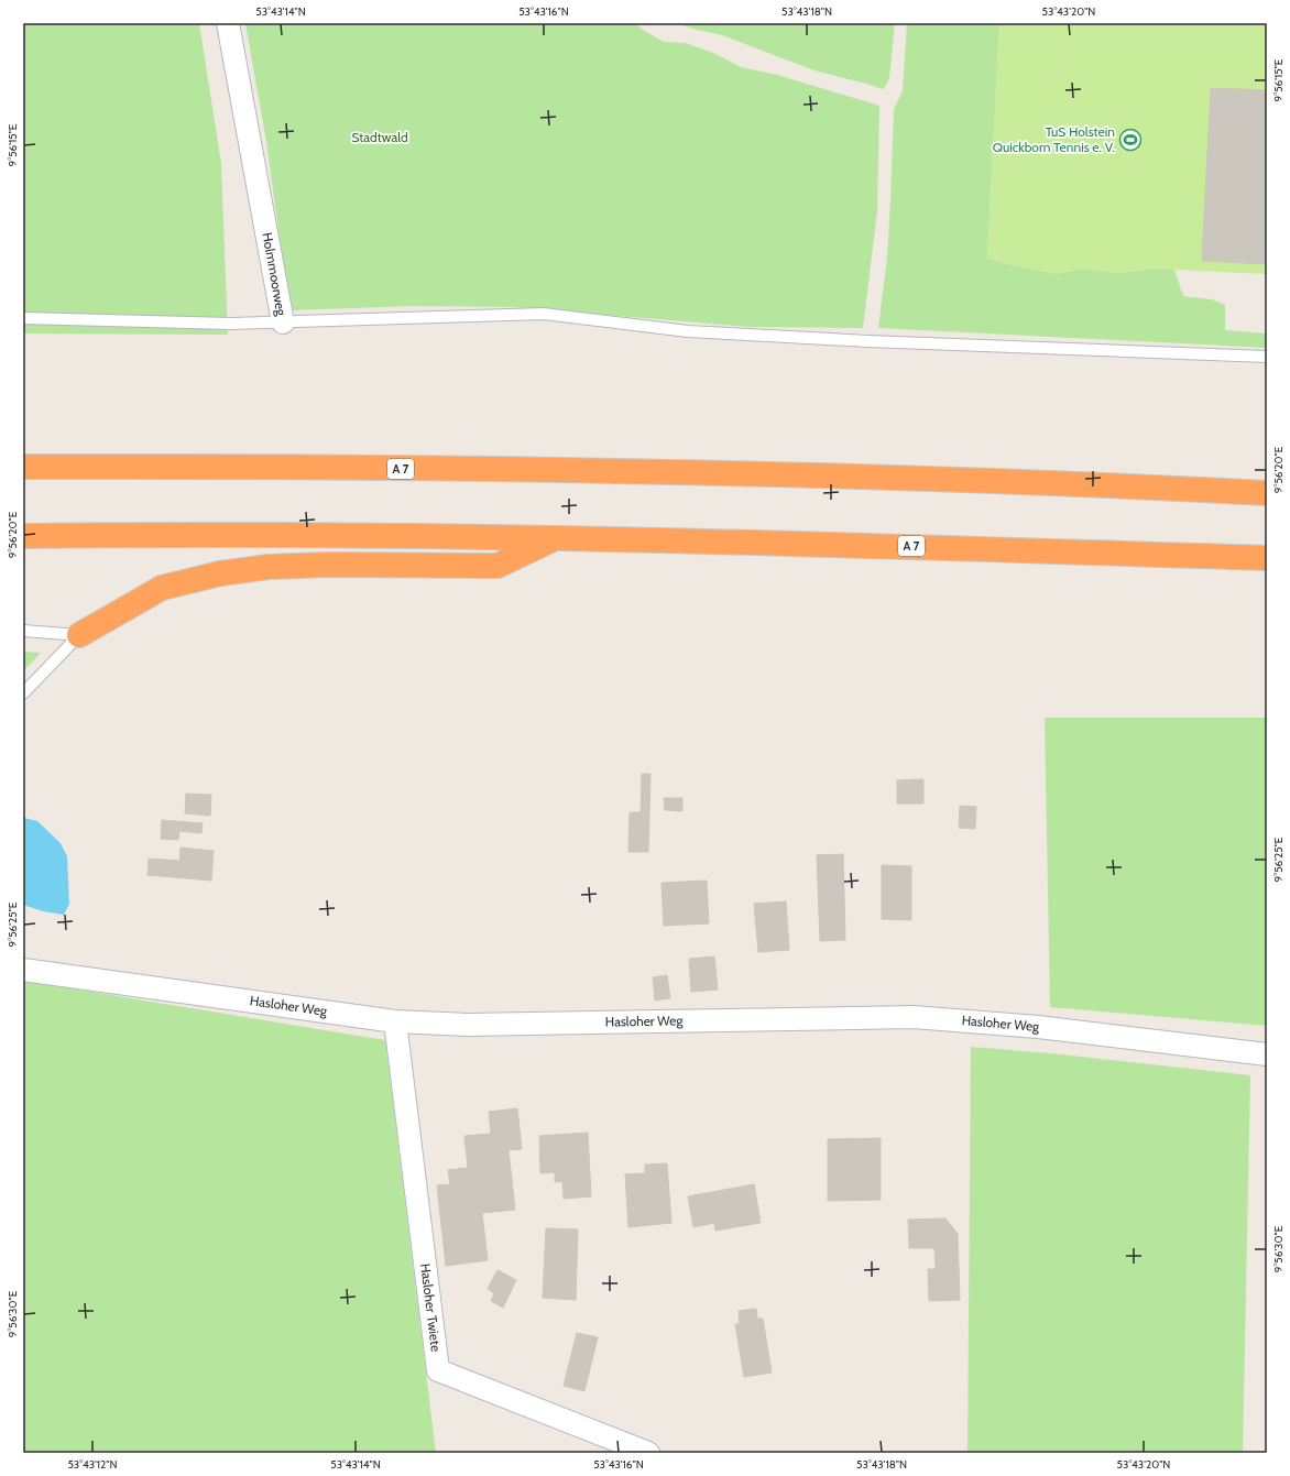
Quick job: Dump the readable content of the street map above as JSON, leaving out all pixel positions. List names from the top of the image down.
{
  "streets": {
    "highway": ["A 7"],
    "street": ["Holmmoorweg", "Hasloher Weg", "Hasloher Twiete"]
  },
  "crossings": [
    ["Hasloher Weg", "Hasloher Twiete"]
  ],
  "parks": ["Stadtwald"],
  "places": {
    "sports": ["TuS Holstein Quickborn Tennis e. V."]
  },
  "coordinates": [
    "53°43'14\"N",
    "53°43'16\"N",
    "53°43'18\"N",
    "53°43'20\"N",
    "9°56'15\"E",
    "9°56'20\"E",
    "9°56'25\"E",
    "9°56'30\"E",
    "53°43'12\"N"
  ]
}
